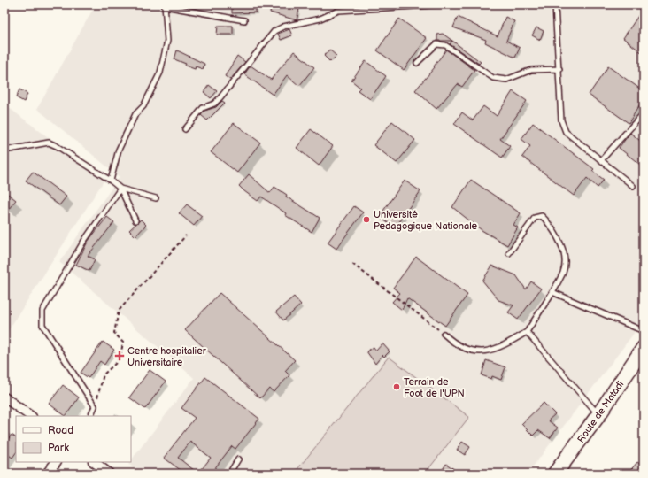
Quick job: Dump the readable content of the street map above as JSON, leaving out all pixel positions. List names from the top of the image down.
{
  "streets": {
    "main road": ["Route de Matadi"]
  },
  "places": {
    "other": ["Université Pedagogique Nationale", "Terrain de Foot de l'UPN"],
    "health": ["Centre hospitalier Universitaire"]
  },
  "legend": ["Road", "Park"]
}
